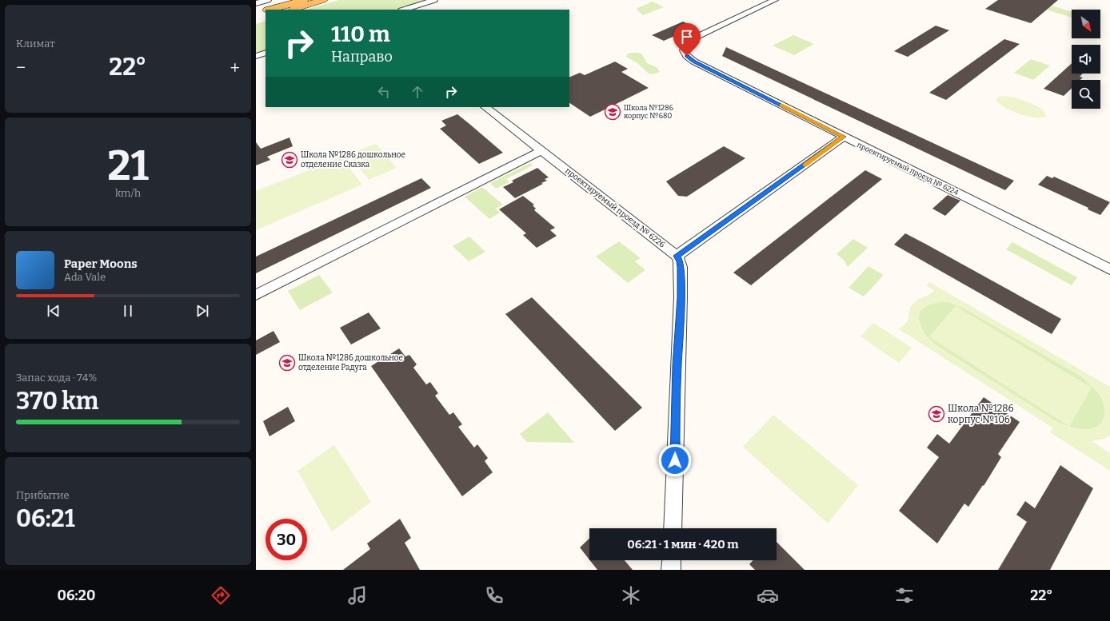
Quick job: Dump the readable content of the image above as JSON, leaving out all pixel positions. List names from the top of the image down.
{
  "streets": {
    "street": ["проектируемый проезд № 6224", "проектируемый проезд № 6226"]
  },
  "places": {
    "school or university": [
      "Школа №1286 корпус №680",
      "Школа №1286 дошкольное отделение Сказка",
      "Школа №1286 дошкольное отделение Радуга",
      "Школа №1286 корпус №106"
    ]
  },
  "north": "bottom right",
  "page": {
    "tile": [
      "Климат",
      ["21", "km/h"],
      ["Запас хода · 74%", "370 km"],
      ["Прибытие", "06:21"]
    ],
    "turn": ["110 m", "Направо"],
    "heat": ["−", "22°", "+"],
    "song": ["Paper Moons", "Ada Vale"],
    "limit": "30",
    "trip": "06:21 · 1 мин · 420 m",
    "tabs": ["06:20", "22°"]
  }
}
